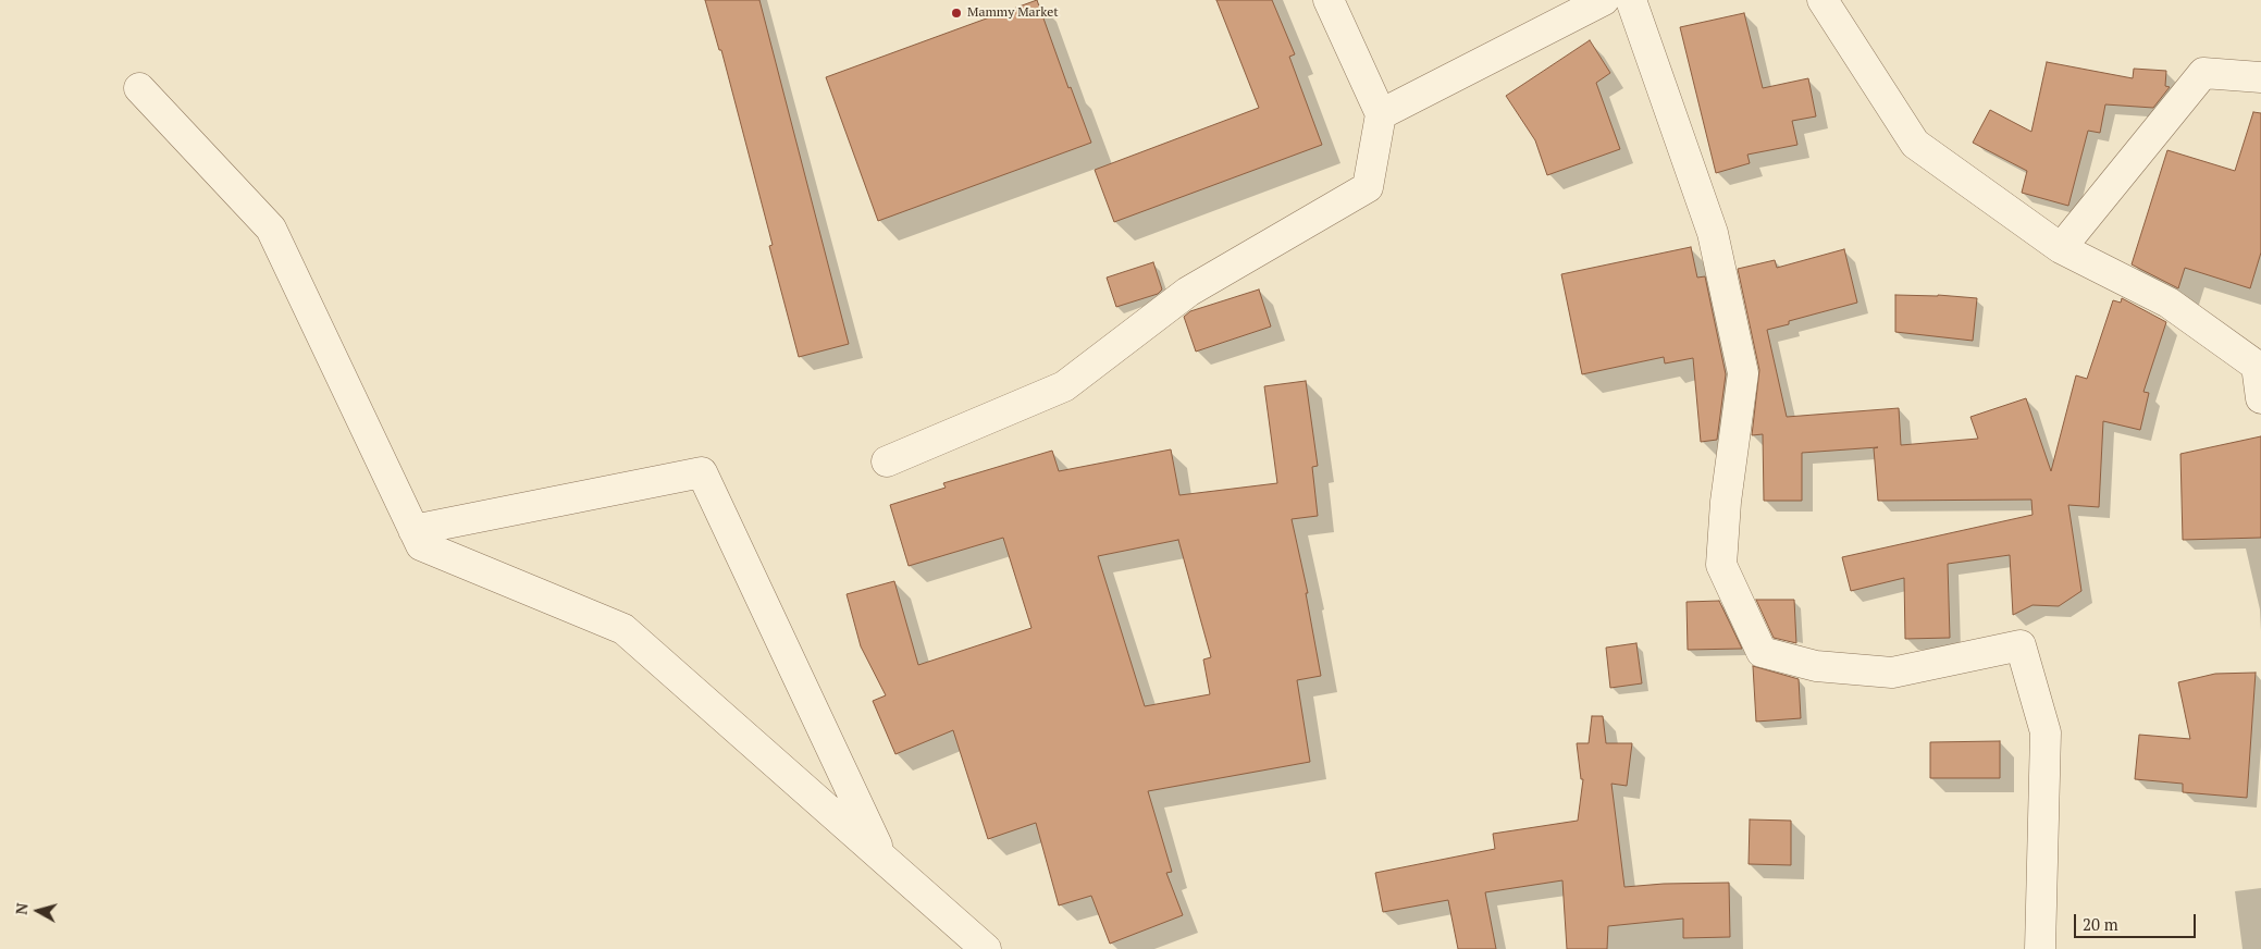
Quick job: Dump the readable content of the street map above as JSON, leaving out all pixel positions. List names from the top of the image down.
{
  "places": ["Mammy Market"],
  "scale_bar": "20 m",
  "north": "left"
}
